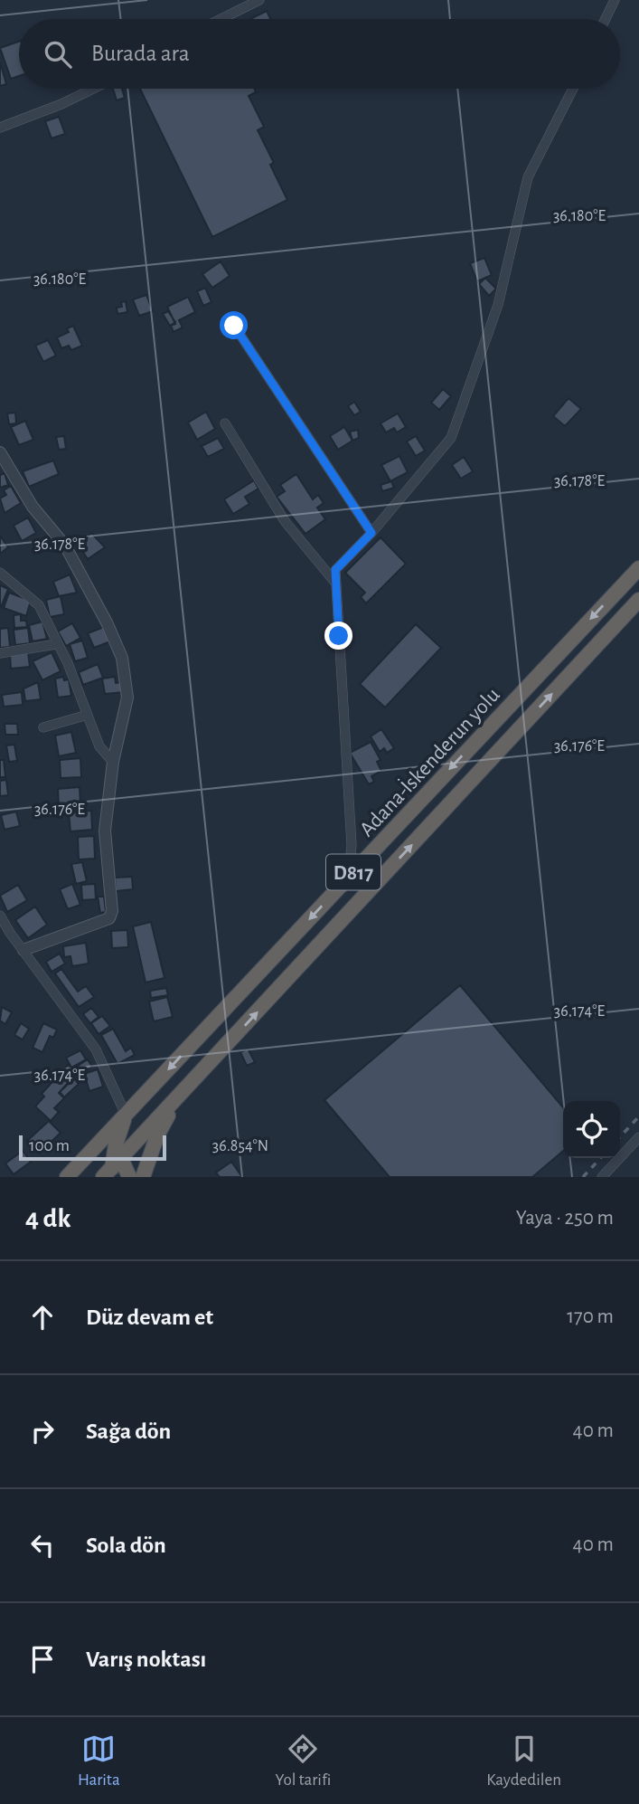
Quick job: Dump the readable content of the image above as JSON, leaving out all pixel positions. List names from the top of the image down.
{
  "streets": {
    "highway": ["Adana-İskenderun yolu", "D817"]
  },
  "scale_bar": "100 m",
  "page": {
    "search": "Burada ara",
    "scale": "100 m",
    "heading": ["4 dk", "Yaya · 250 m"],
    "list": [
      ["Düz devam et", "170 m"],
      ["Sağa dön", "40 m"],
      ["Sola dön", "40 m"],
      "Varış noktası"
    ],
    "nav": ["Harita", "Yol tarifi", "Kaydedilen"]
  },
  "coordinates": [
    "36.180°E",
    "36.178°E",
    "36.176°E",
    "36.174°E",
    "36.854°N"
  ]
}
